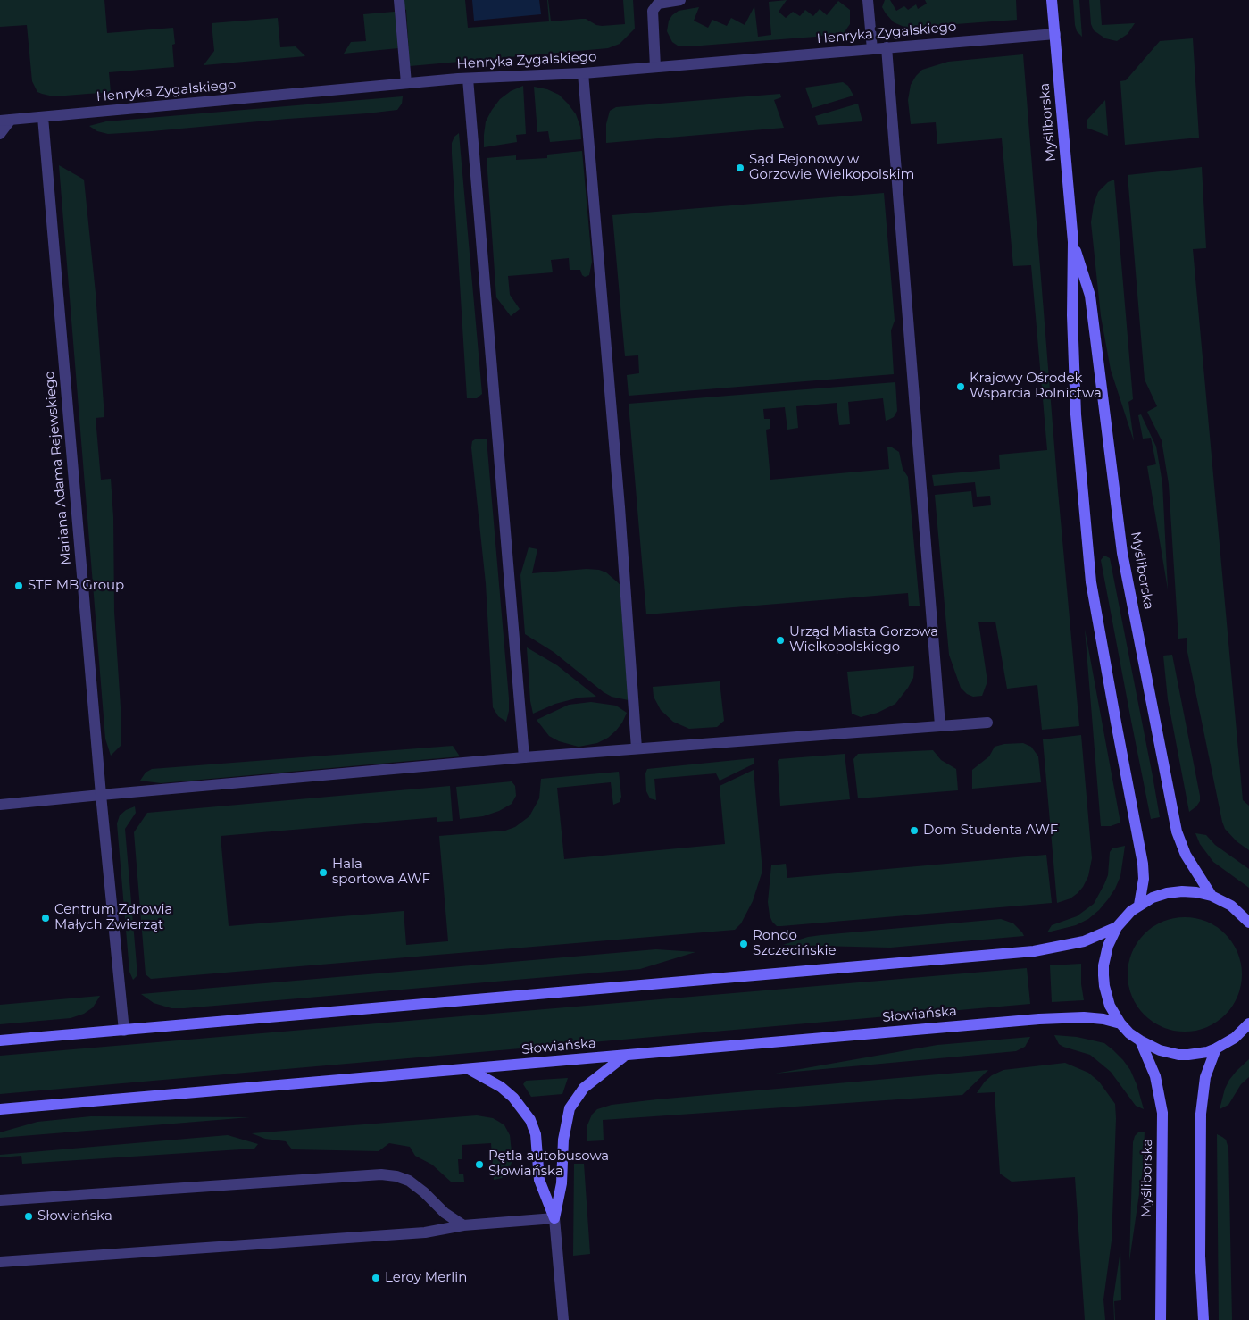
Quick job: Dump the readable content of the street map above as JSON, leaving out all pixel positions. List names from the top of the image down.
{
  "streets": {
    "main road": ["Myśliborska", "Słowiańska"],
    "street": ["Henryka Zygalskiego", "Mariana Adama Rejewskiego"]
  },
  "crossings": [
    ["Henryka Zygalskiego", "Myśliborska"],
    ["Henryka Zygalskiego", "Mariana Adama Rejewskiego"]
  ],
  "places": [
    "Sąd Rejonowy w Gorzowie Wielkopolskim",
    "Krajowy Ośrodek Wsparcia Rolnictwa",
    "STE MB Group",
    "Urząd Miasta Gorzowa Wielkopolskiego",
    "Dom Studenta AWF",
    "Hala sportowa AWF",
    "Centrum Zdrowia Małych Zwierząt",
    "Rondo Szczecińskie",
    "Pętla autobusowa Słowiańska",
    "Słowiańska",
    "Leroy Merlin"
  ]
}
